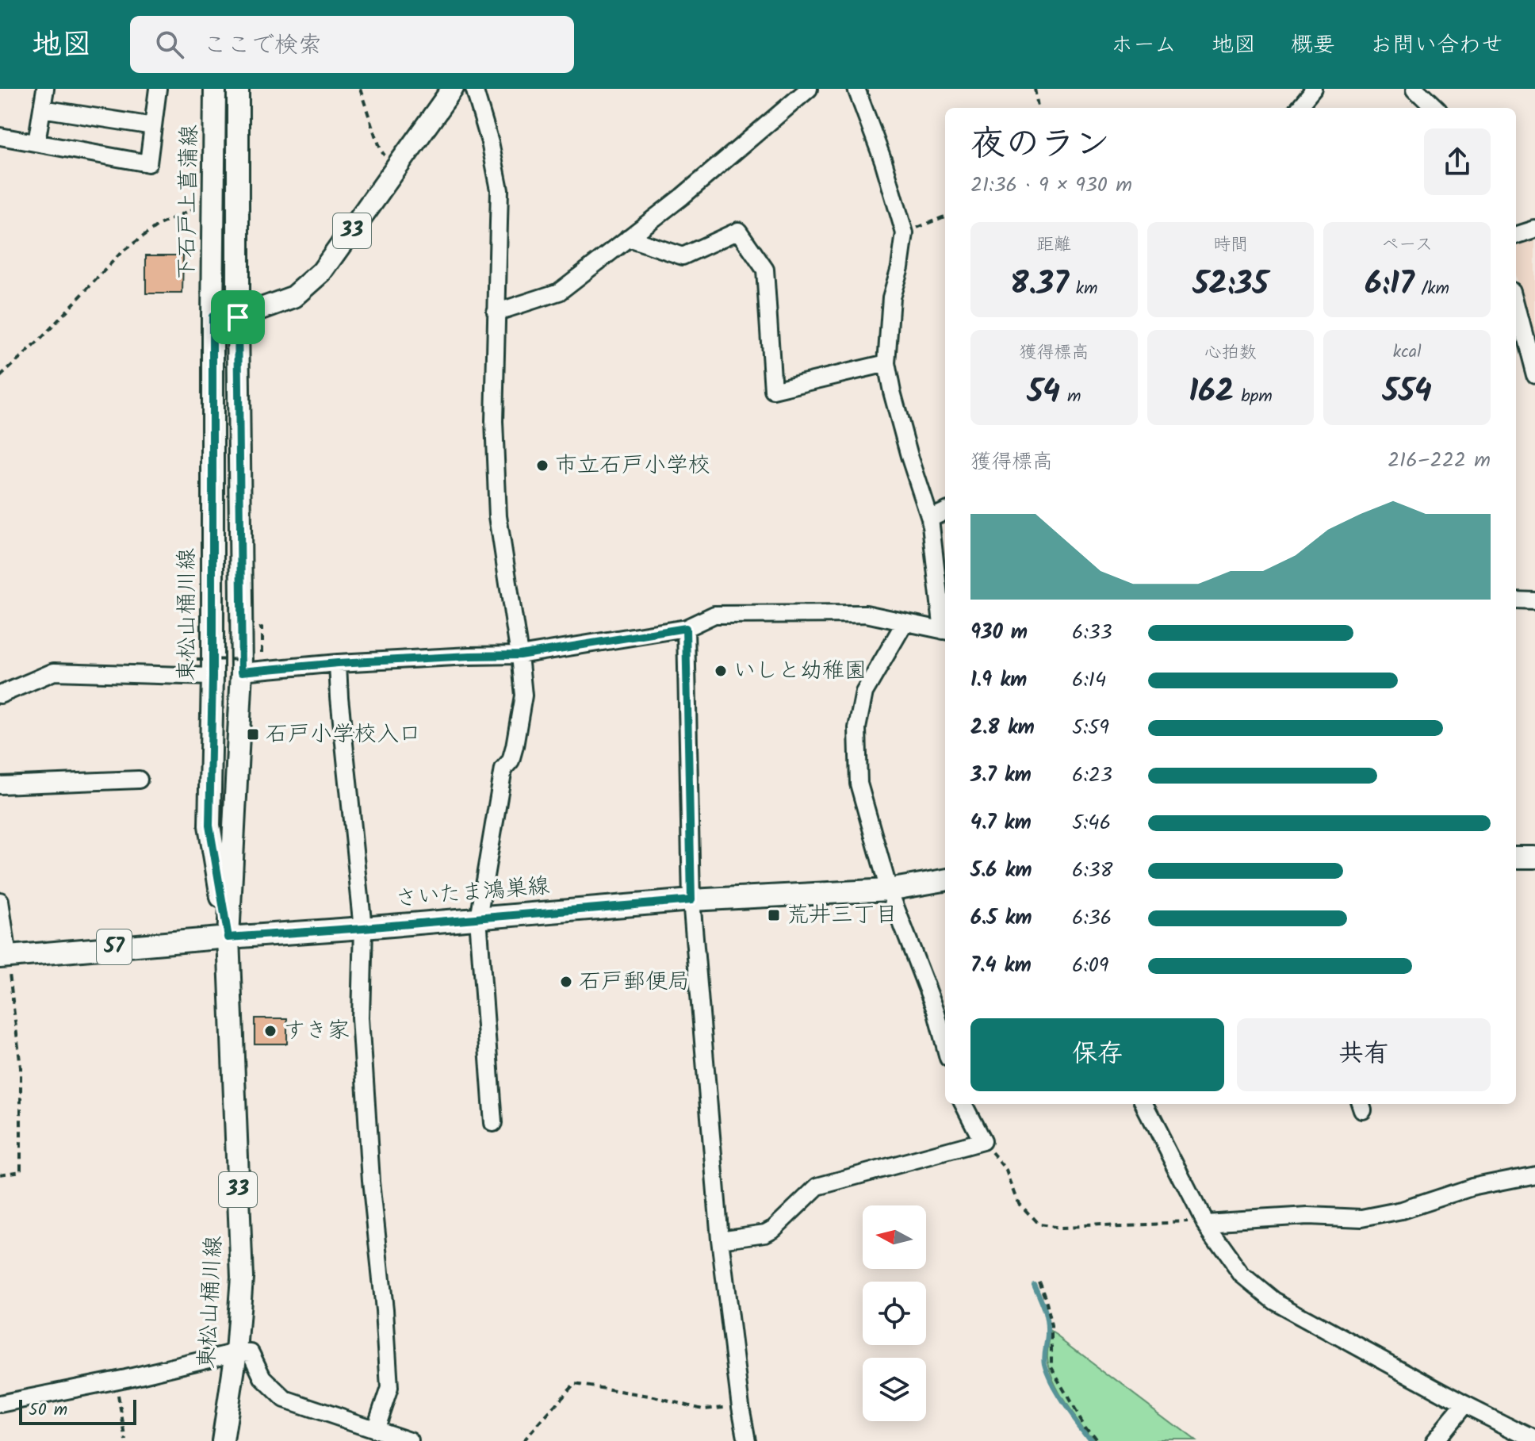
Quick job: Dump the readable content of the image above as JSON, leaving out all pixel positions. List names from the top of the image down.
{
  "streets": {
    "main road": [
      "下石戸上菖蒲線",
      "33",
      "東松山桶川線",
      "さいたま鴻巣線",
      "57"
    ]
  },
  "crossings": [
    ["下石戸上菖蒲線", "33"],
    ["下石戸上菖蒲線", "東松山桶川線"],
    ["33", "東松山桶川線"],
    ["東松山桶川線", "さいたま鴻巣線"]
  ],
  "places": {
    "other": [
      "市立石戸小学校",
      "いしと幼稚園",
      "石戸郵便局",
      "すき家"
    ],
    "transit": ["石戸小学校入口", "荒井三丁目"]
  },
  "scale_bar": "50 m",
  "north": "left",
  "page": {
    "header": "地図",
    "search": "ここで検索",
    "nav": [
      "ホーム",
      "地図",
      "概要",
      "お問い合わせ"
    ],
    "heading": ["夜のラン", "21:36 · 9 × 930 m"],
    "stats": [
      ["距離", "8.37 km"],
      ["時間", "52:35"],
      ["ペース", "6:17 /km"],
      ["獲得標高", "54 m"],
      ["心拍数", "162 bpm"],
      ["kcal", "554"]
    ],
    "chart": ["獲得標高", "216–222 m"],
    "list": [
      {
        "name": "930 m",
        "note": "6:33"
      },
      {
        "name": "1.9 km",
        "note": "6:14"
      },
      {
        "name": "2.8 km",
        "note": "5:59"
      },
      {
        "name": "3.7 km",
        "note": "6:23"
      },
      {
        "name": "4.7 km",
        "note": "5:46"
      },
      {
        "name": "5.6 km",
        "note": "6:38"
      },
      {
        "name": "6.5 km",
        "note": "6:36"
      },
      {
        "name": "7.4 km",
        "note": "6:09"
      }
    ],
    "buttons": ["保存", "共有"],
    "scale": "50 m"
  }
}
